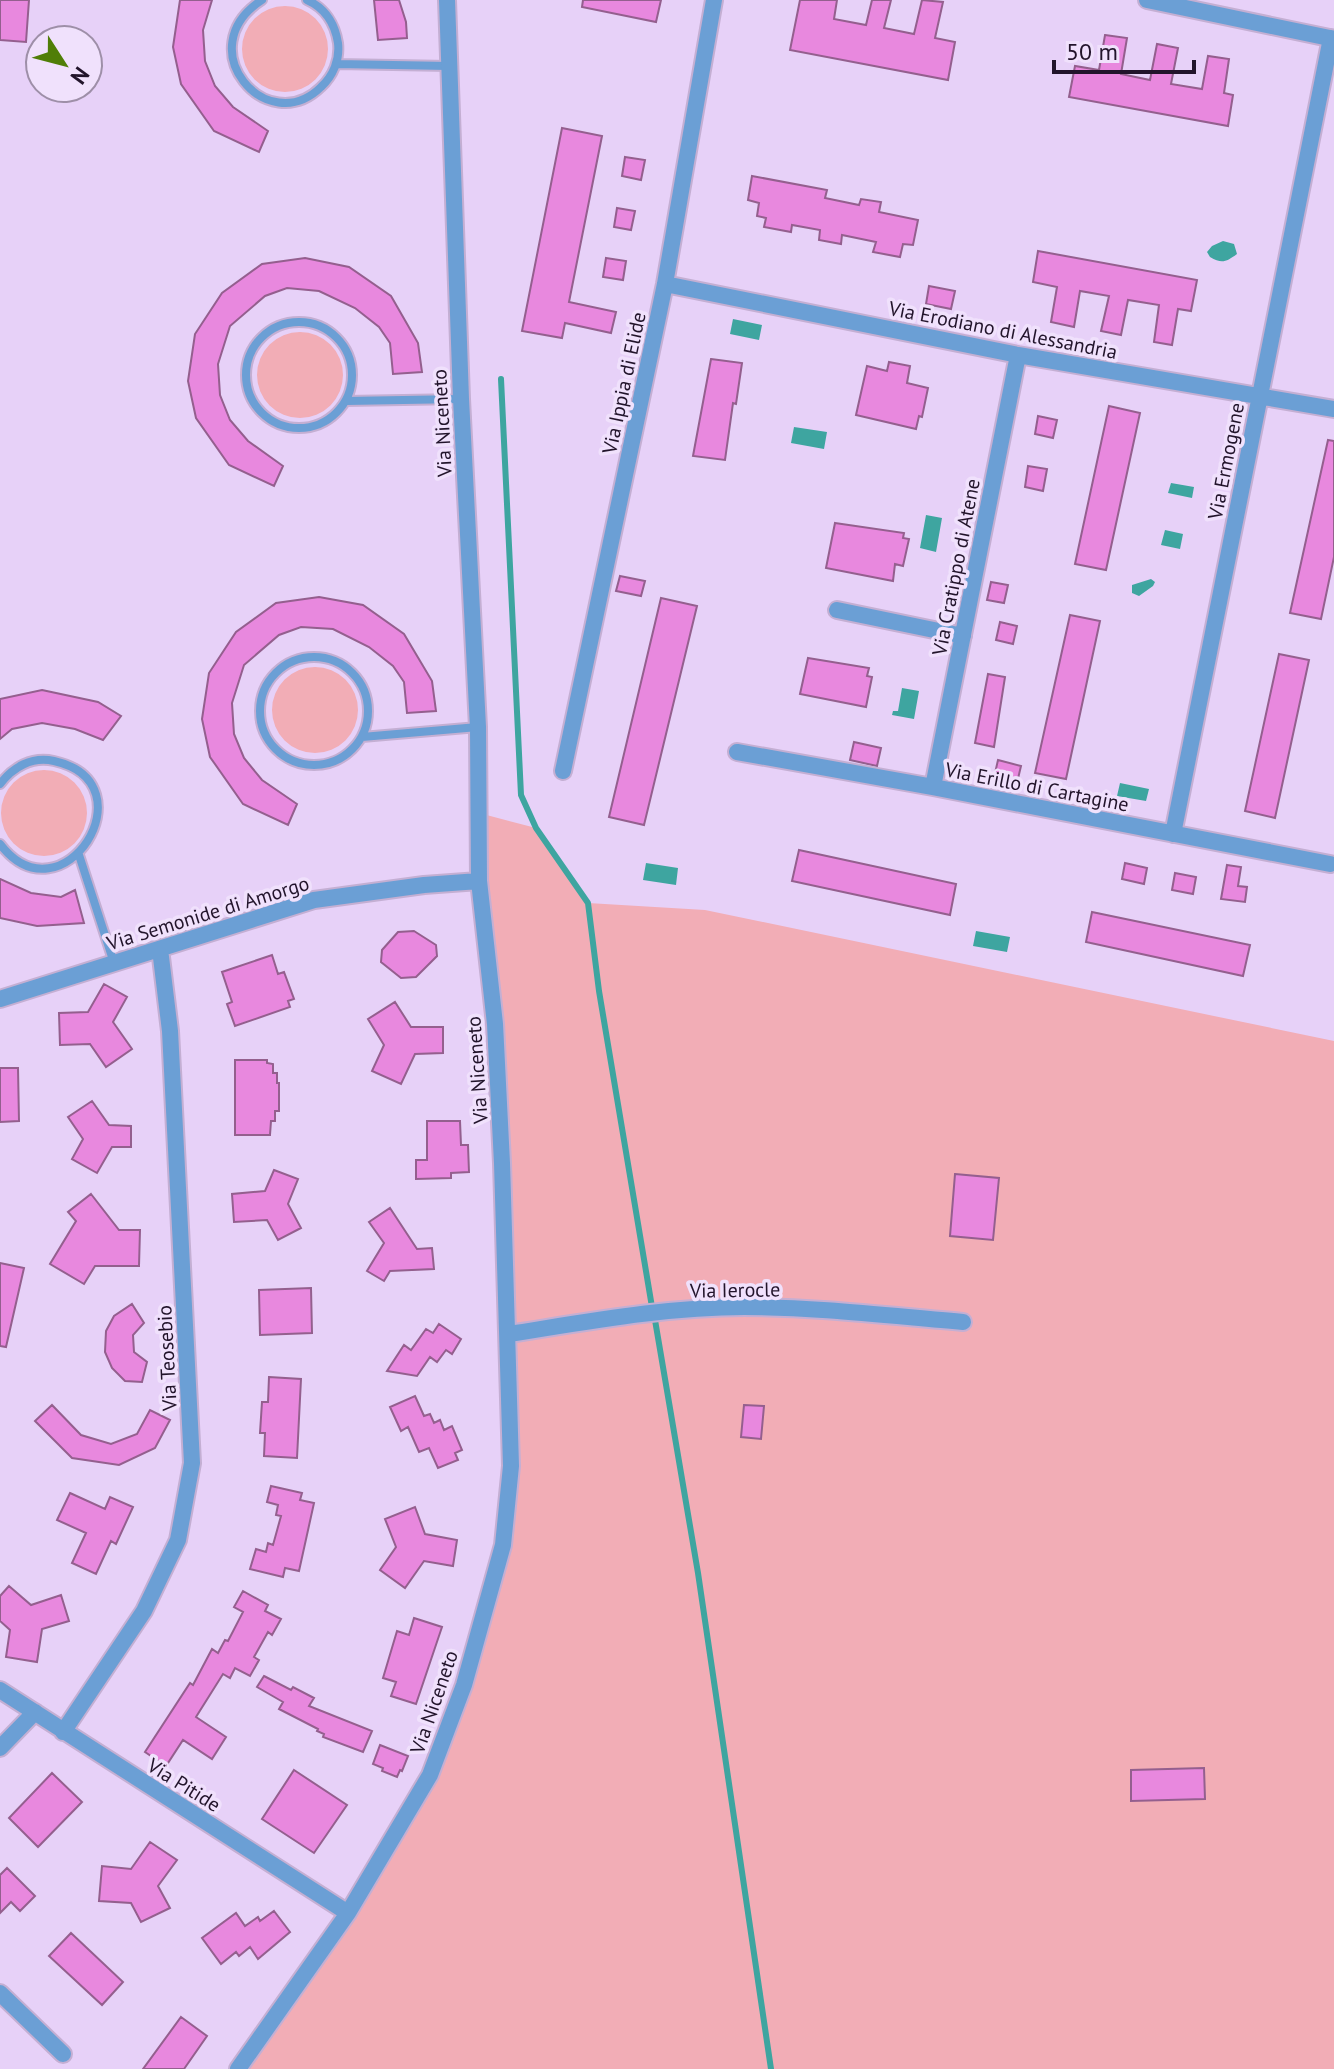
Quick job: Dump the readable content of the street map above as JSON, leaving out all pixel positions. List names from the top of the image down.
{
  "streets": {
    "street": [
      "Via Erodiano di Alessandria",
      "Via Ippia di Elide",
      "Via Niceneto",
      "Via Ermogene",
      "Via Cratippo di Atene",
      "Via Erillo di Cartagine",
      "Via Semonide di Amorgo",
      "Via Ierocle",
      "Via Teosebio",
      "Via Pitide"
    ]
  },
  "crossings": [
    ["Via Erodiano di Alessandria", "Via Ippia di Elide"],
    ["Via Erodiano di Alessandria", "Via Ermogene"],
    ["Via Erodiano di Alessandria", "Via Cratippo di Atene"],
    ["Via Niceneto", "Via Semonide di Amorgo"],
    ["Via Niceneto", "Via Ierocle"],
    ["Via Niceneto", "Via Pitide"],
    ["Via Ermogene", "Via Erillo di Cartagine"],
    ["Via Cratippo di Atene", "Via Erillo di Cartagine"],
    ["Via Semonide di Amorgo", "Via Teosebio"],
    ["Via Teosebio", "Via Pitide"]
  ],
  "scale_bar": "50 m",
  "north": "bottom right"
}
